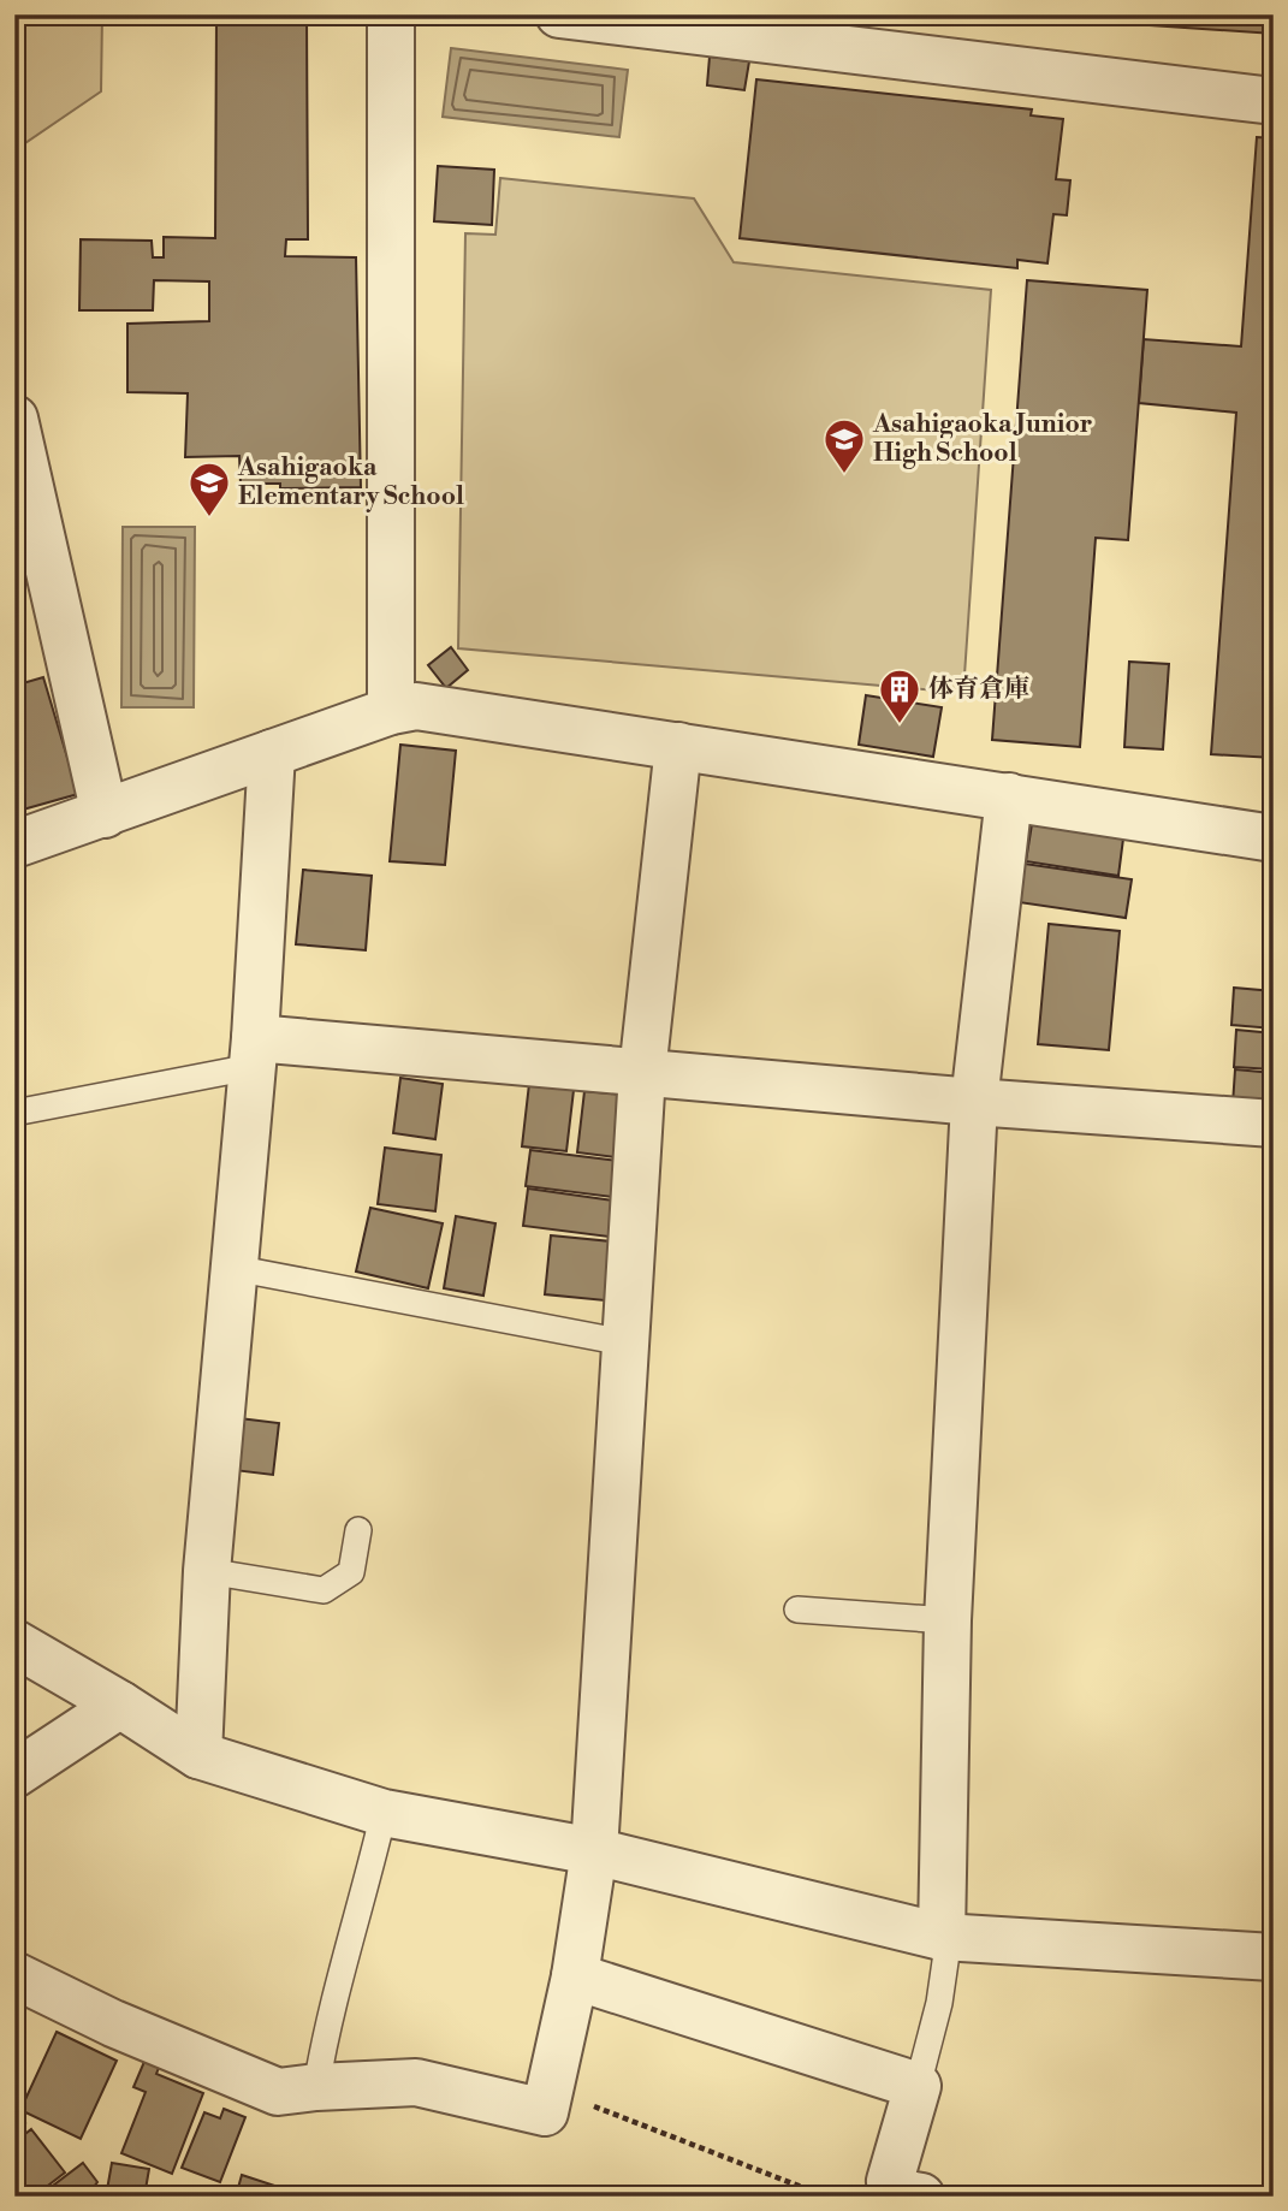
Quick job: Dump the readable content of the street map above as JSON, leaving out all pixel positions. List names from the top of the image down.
{
  "places": {
    "school or university": ["Asahigaoka Junior High School", "Asahigaoka Elementary School"],
    "building": ["体育倉庫"]
  }
}
